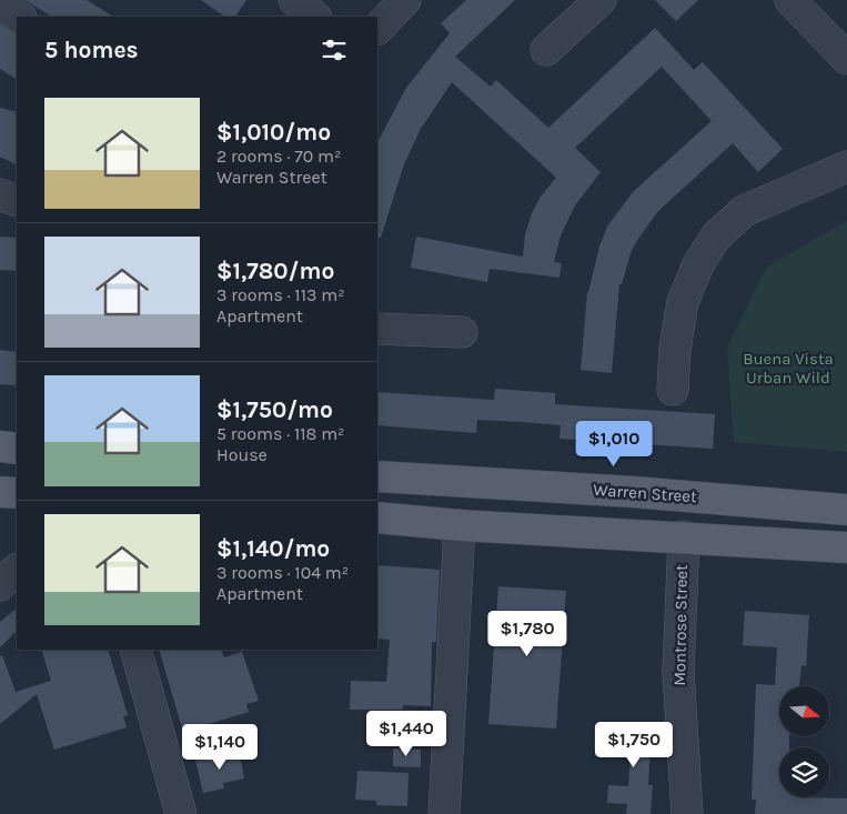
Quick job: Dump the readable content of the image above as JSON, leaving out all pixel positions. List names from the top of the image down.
{
  "streets": {
    "main road": ["Warren Street"],
    "street": ["Montrose Street"]
  },
  "parks": ["Buena Vista Urban Wild"],
  "north": "right",
  "page": {
    "heading": "5 homes",
    "list": [
      {
        "name": "$1,010/mo",
        "note": "2 rooms · 70 m² · Warren Street"
      },
      {
        "name": "$1,780/mo",
        "note": "3 rooms · 113 m² · Apartment"
      },
      {
        "name": "$1,750/mo",
        "note": "5 rooms · 118 m² · House"
      },
      {
        "name": "$1,140/mo",
        "note": "3 rooms · 104 m² · Apartment"
      }
    ],
    "price": [
      "$1,010",
      "$1,780",
      "$1,440",
      "$1,750",
      "$1,140"
    ]
  }
}
